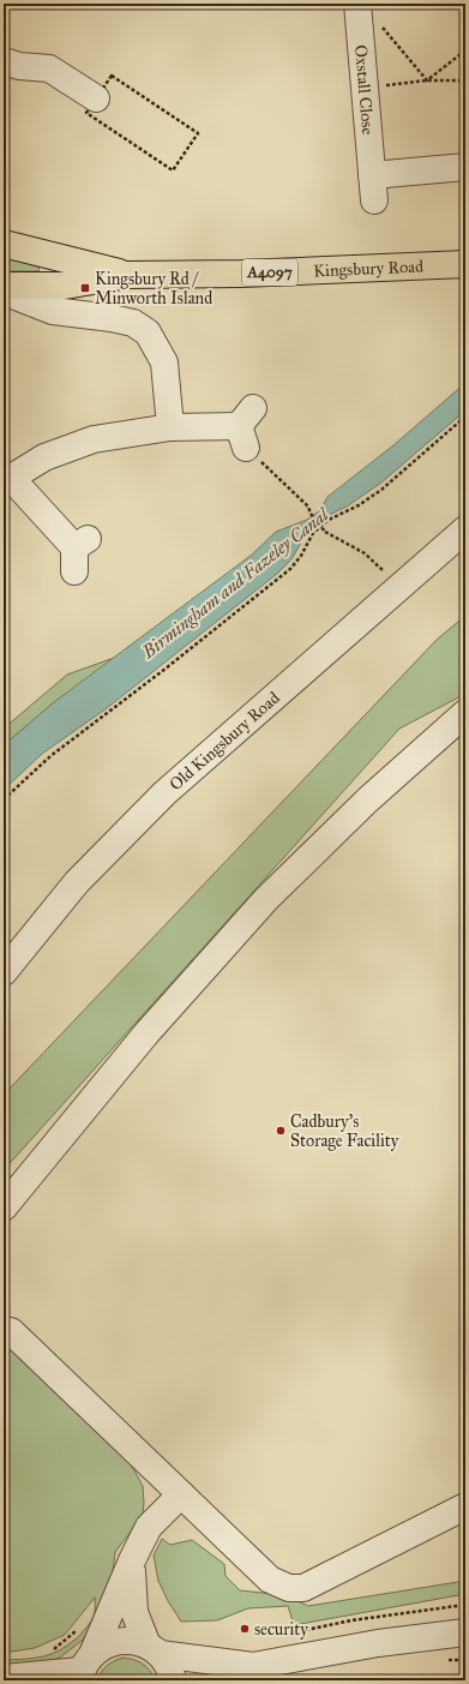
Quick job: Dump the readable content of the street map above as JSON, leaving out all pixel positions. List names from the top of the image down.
{
  "streets": {
    "main road": ["Kingsbury Road", "A4097"],
    "street": ["Oxstall Close", "Old Kingsbury Road"]
  },
  "water": ["Birmingham and Fazeley Canal"],
  "places": {
    "transit": ["Kingsbury Rd / Minworth Island"],
    "other": ["Cadbury's Storage Facility", "security"]
  }
}
